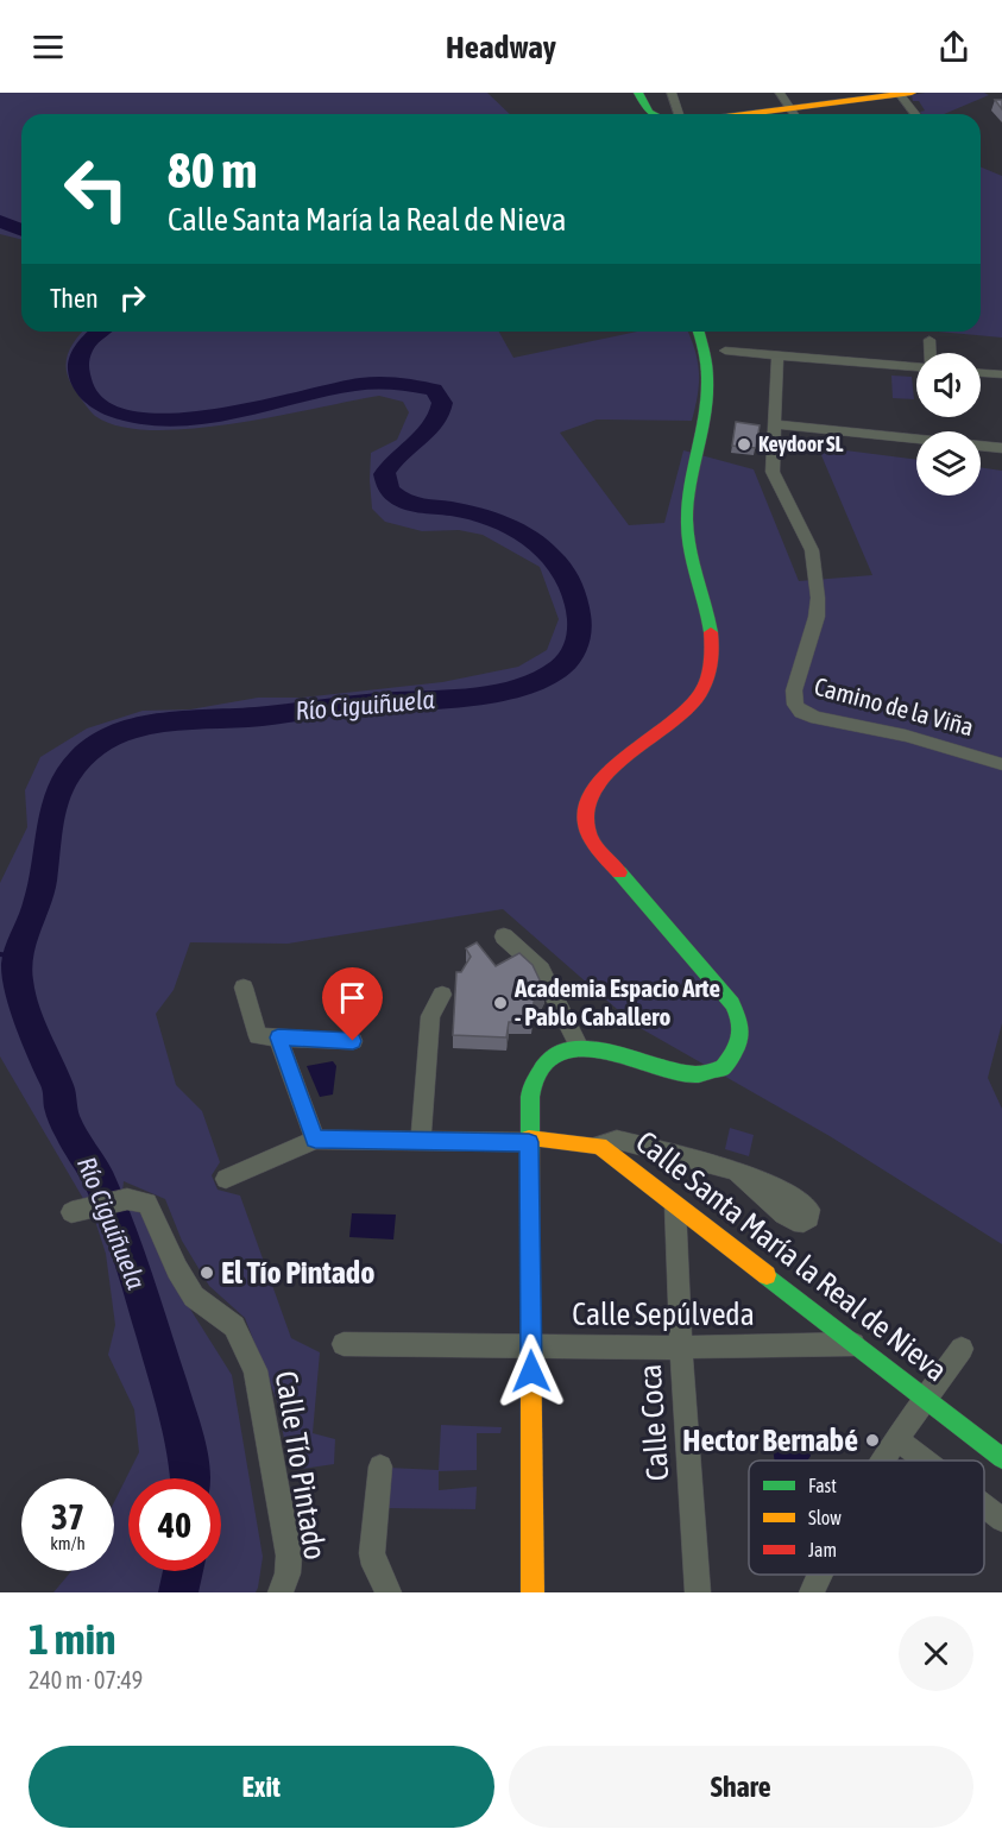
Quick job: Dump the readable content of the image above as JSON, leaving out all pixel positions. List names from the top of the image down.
{
  "streets": {
    "street": [
      "Camino de la Viña",
      "Calle Santa María la Real de Nieva",
      "Calle Sepúlveda",
      "Calle Coca",
      "Calle Tío Pintado"
    ]
  },
  "crossings": [
    ["Calle Santa María la Real de Nieva", "Calle Sepúlveda"],
    ["Calle Santa María la Real de Nieva", "Calle Coca"],
    ["Calle Sepúlveda", "Calle Coca"]
  ],
  "water": ["Río Ciguiñuela"],
  "places": [
    "Keydoor SL",
    "Academia Espacio Arte - Pablo Caballero",
    "El Tío Pintado",
    "Hector Bernabé"
  ],
  "legend": ["Fast", "Slow", "Jam"],
  "page": {
    "header": "Headway",
    "turn": ["80 m", "Calle Santa María la Real de Nieva"],
    "then": "Then",
    "speed": "37 km/h",
    "limit": "40",
    "heading": ["1 min", "240 m · 07:49"],
    "buttons": ["Exit", "Share"]
  }
}
